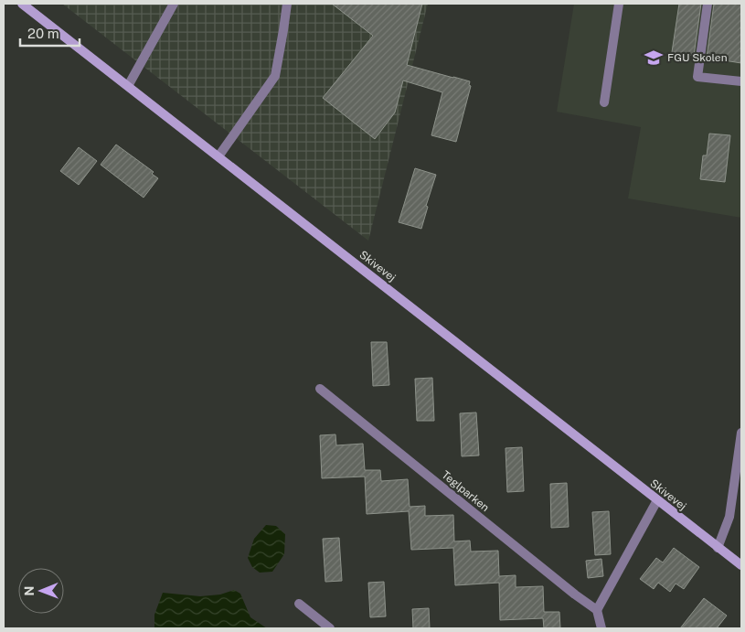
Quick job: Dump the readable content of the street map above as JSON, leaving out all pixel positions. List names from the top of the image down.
{
  "streets": {
    "street": ["Skivevej", "Teglparken"]
  },
  "places": {
    "school or university": ["FGU Skolen"]
  },
  "scale_bar": "20 m",
  "north": "left"
}
